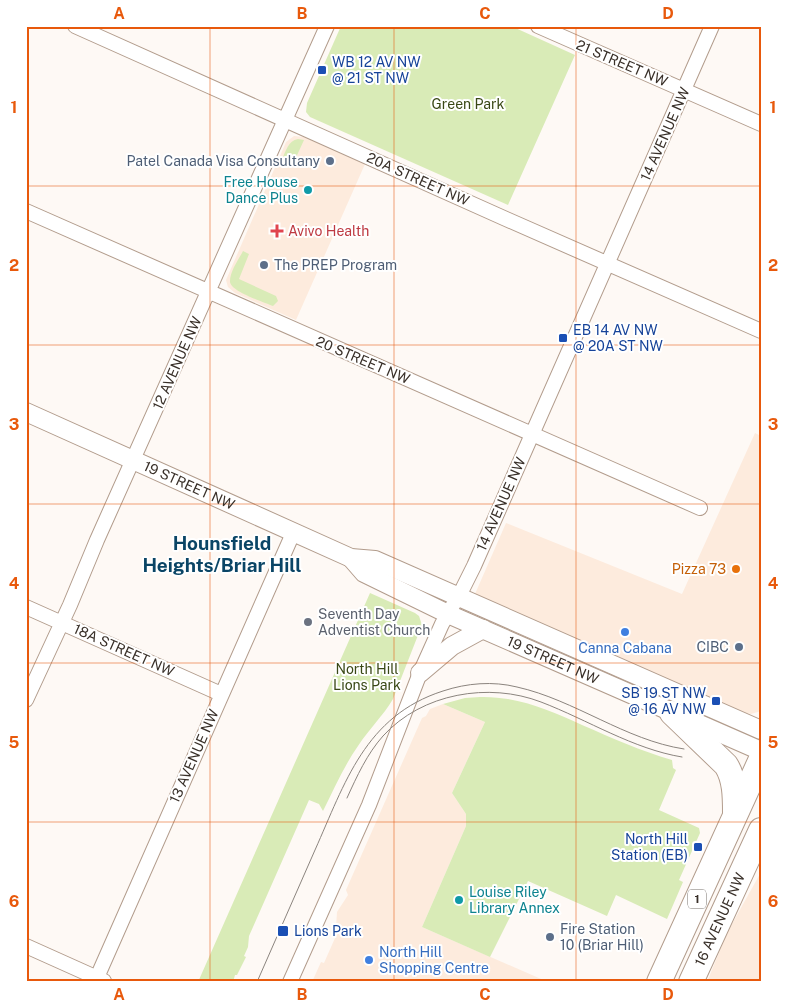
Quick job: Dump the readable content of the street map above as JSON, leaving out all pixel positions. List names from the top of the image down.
{
  "streets": {
    "highway": ["1", "16 AVENUE NW"],
    "street": [
      "21 STREET NW",
      "14 AVENUE NW",
      "20A STREET NW",
      "20 STREET NW",
      "12 AVENUE NW",
      "19 STREET NW",
      "18A STREET NW",
      "13 AVENUE NW"
    ]
  },
  "crossings": [
    ["21 STREET NW", "14 AVENUE NW"],
    ["14 AVENUE NW", "20A STREET NW"],
    ["14 AVENUE NW", "20 STREET NW"],
    ["14 AVENUE NW", "19 STREET NW"],
    ["20A STREET NW", "12 AVENUE NW"],
    ["20 STREET NW", "12 AVENUE NW"],
    ["12 AVENUE NW", "19 STREET NW"],
    ["12 AVENUE NW", "18A STREET NW"],
    ["19 STREET NW", "13 AVENUE NW"],
    ["18A STREET NW", "13 AVENUE NW"]
  ],
  "districts": ["Hounsfield Heights/Briar Hill"],
  "parks": ["Green Park", "North Hill Lions Park"],
  "places": {
    "transit": [
      "WB 12 AV NW @ 21 ST NW",
      "EB 14 AV NW @ 20A ST NW",
      "SB 19 ST NW @ 16 AV NW",
      "North Hill Station (EB)",
      "Lions Park"
    ],
    "other": [
      "Patel Canada Visa Consultany",
      "Free House Dance Plus",
      "The PREP Program",
      "Pizza 73",
      "Seventh Day Adventist Church",
      "Canna Cabana",
      "CIBC",
      "Louise Riley Library Annex",
      "Fire Station 10 (Briar Hill)",
      "North Hill Shopping Centre"
    ],
    "health": ["Avivo Health"]
  },
  "grid": {
    "columns": [
      "A",
      "B",
      "C",
      "D"
    ],
    "rows": [
      "1",
      "2",
      "3",
      "4",
      "5",
      "6"
    ]
  }
}
